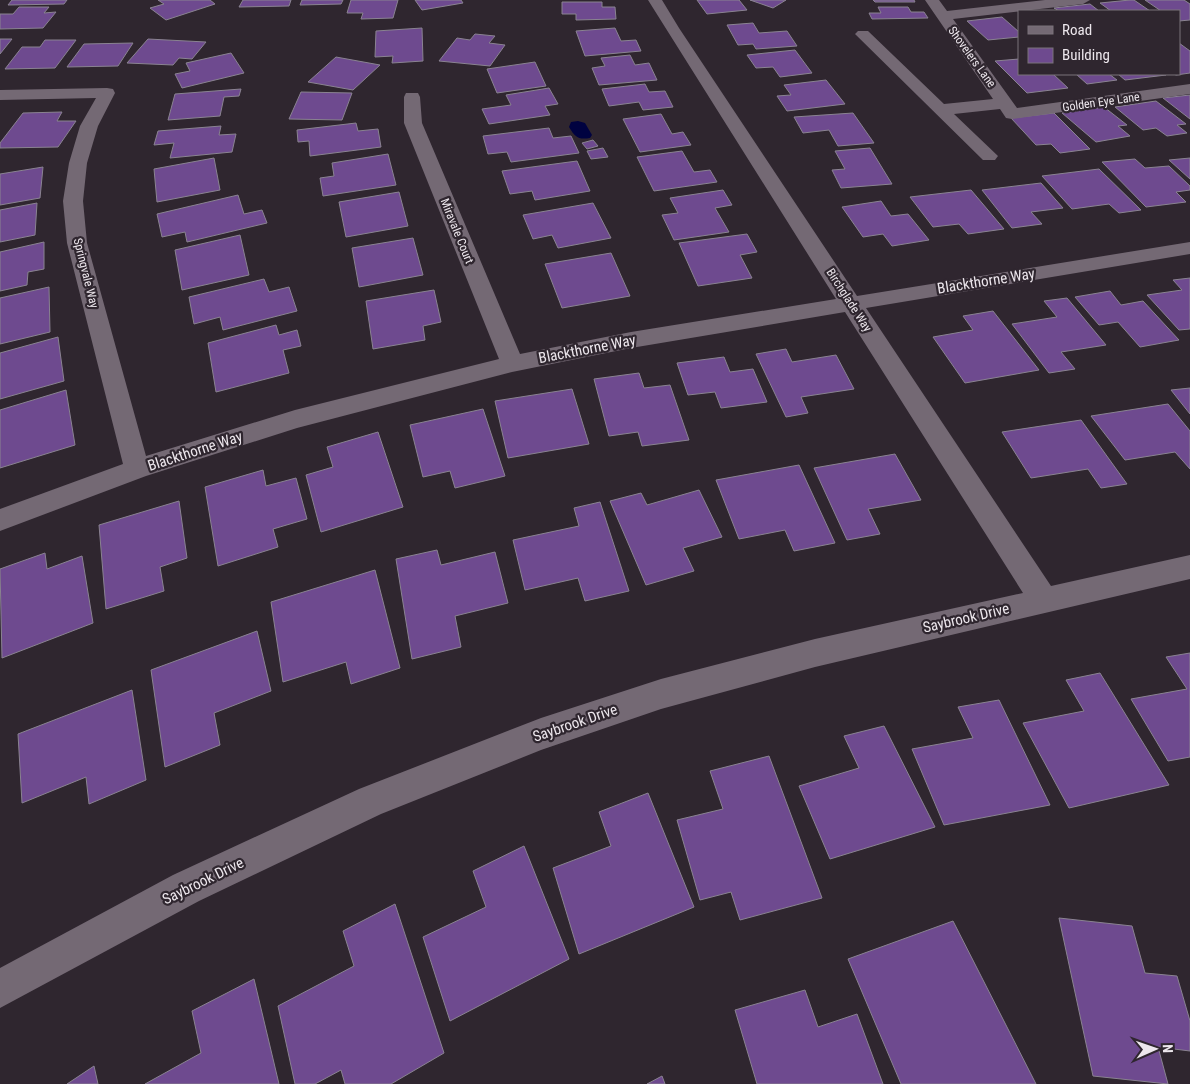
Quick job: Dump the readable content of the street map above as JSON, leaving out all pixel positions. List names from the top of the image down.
{
  "streets": {
    "street": [
      "Shovelers Lane",
      "Golden Eye Lane",
      "Miravale Court",
      "Springvale Way",
      "Blackthorne Way",
      "Birchglade Way",
      "Saybrook Drive"
    ]
  },
  "crossings": [
    ["Shovelers Lane", "Golden Eye Lane"],
    ["Miravale Court", "Blackthorne Way"],
    ["Springvale Way", "Blackthorne Way"],
    ["Blackthorne Way", "Birchglade Way"],
    ["Birchglade Way", "Saybrook Drive"]
  ],
  "legend": ["Road", "Building"],
  "north": "right"
}
